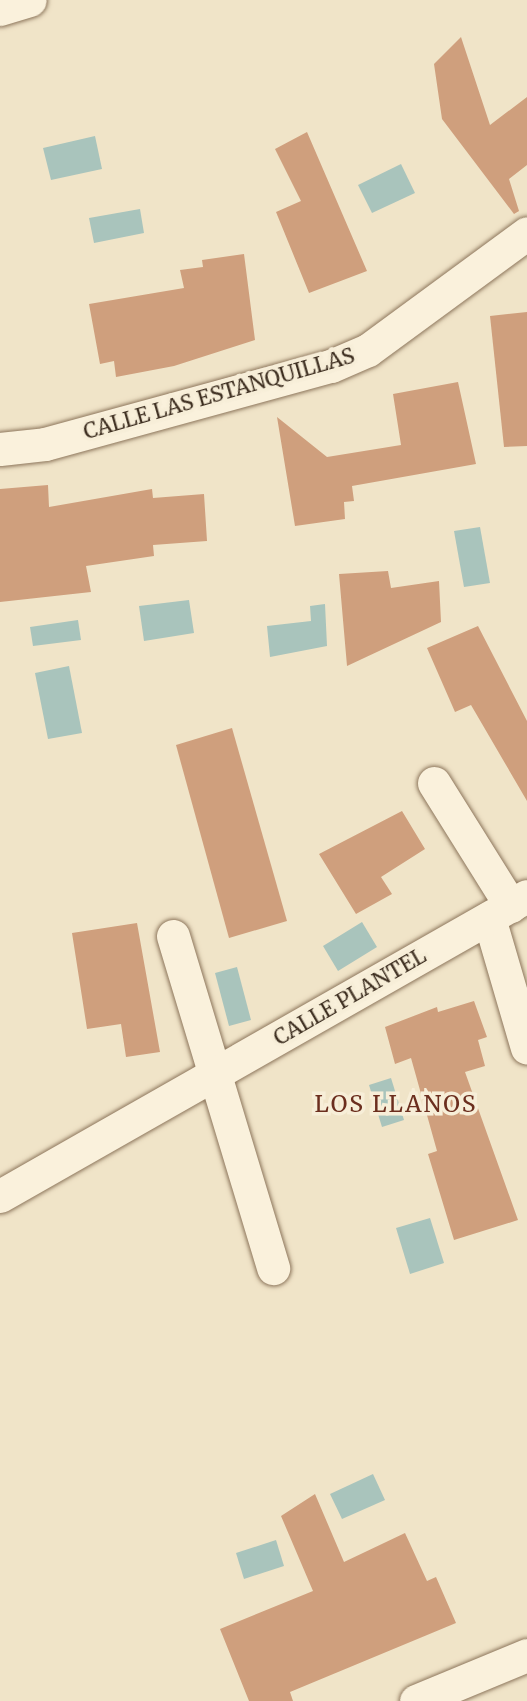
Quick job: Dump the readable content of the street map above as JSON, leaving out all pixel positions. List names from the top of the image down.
{
  "streets": {
    "street": ["CALLE LAS ESTANQUILLAS", "CALLE PLANTEL"]
  },
  "districts": ["LOS LLANOS"]
}
